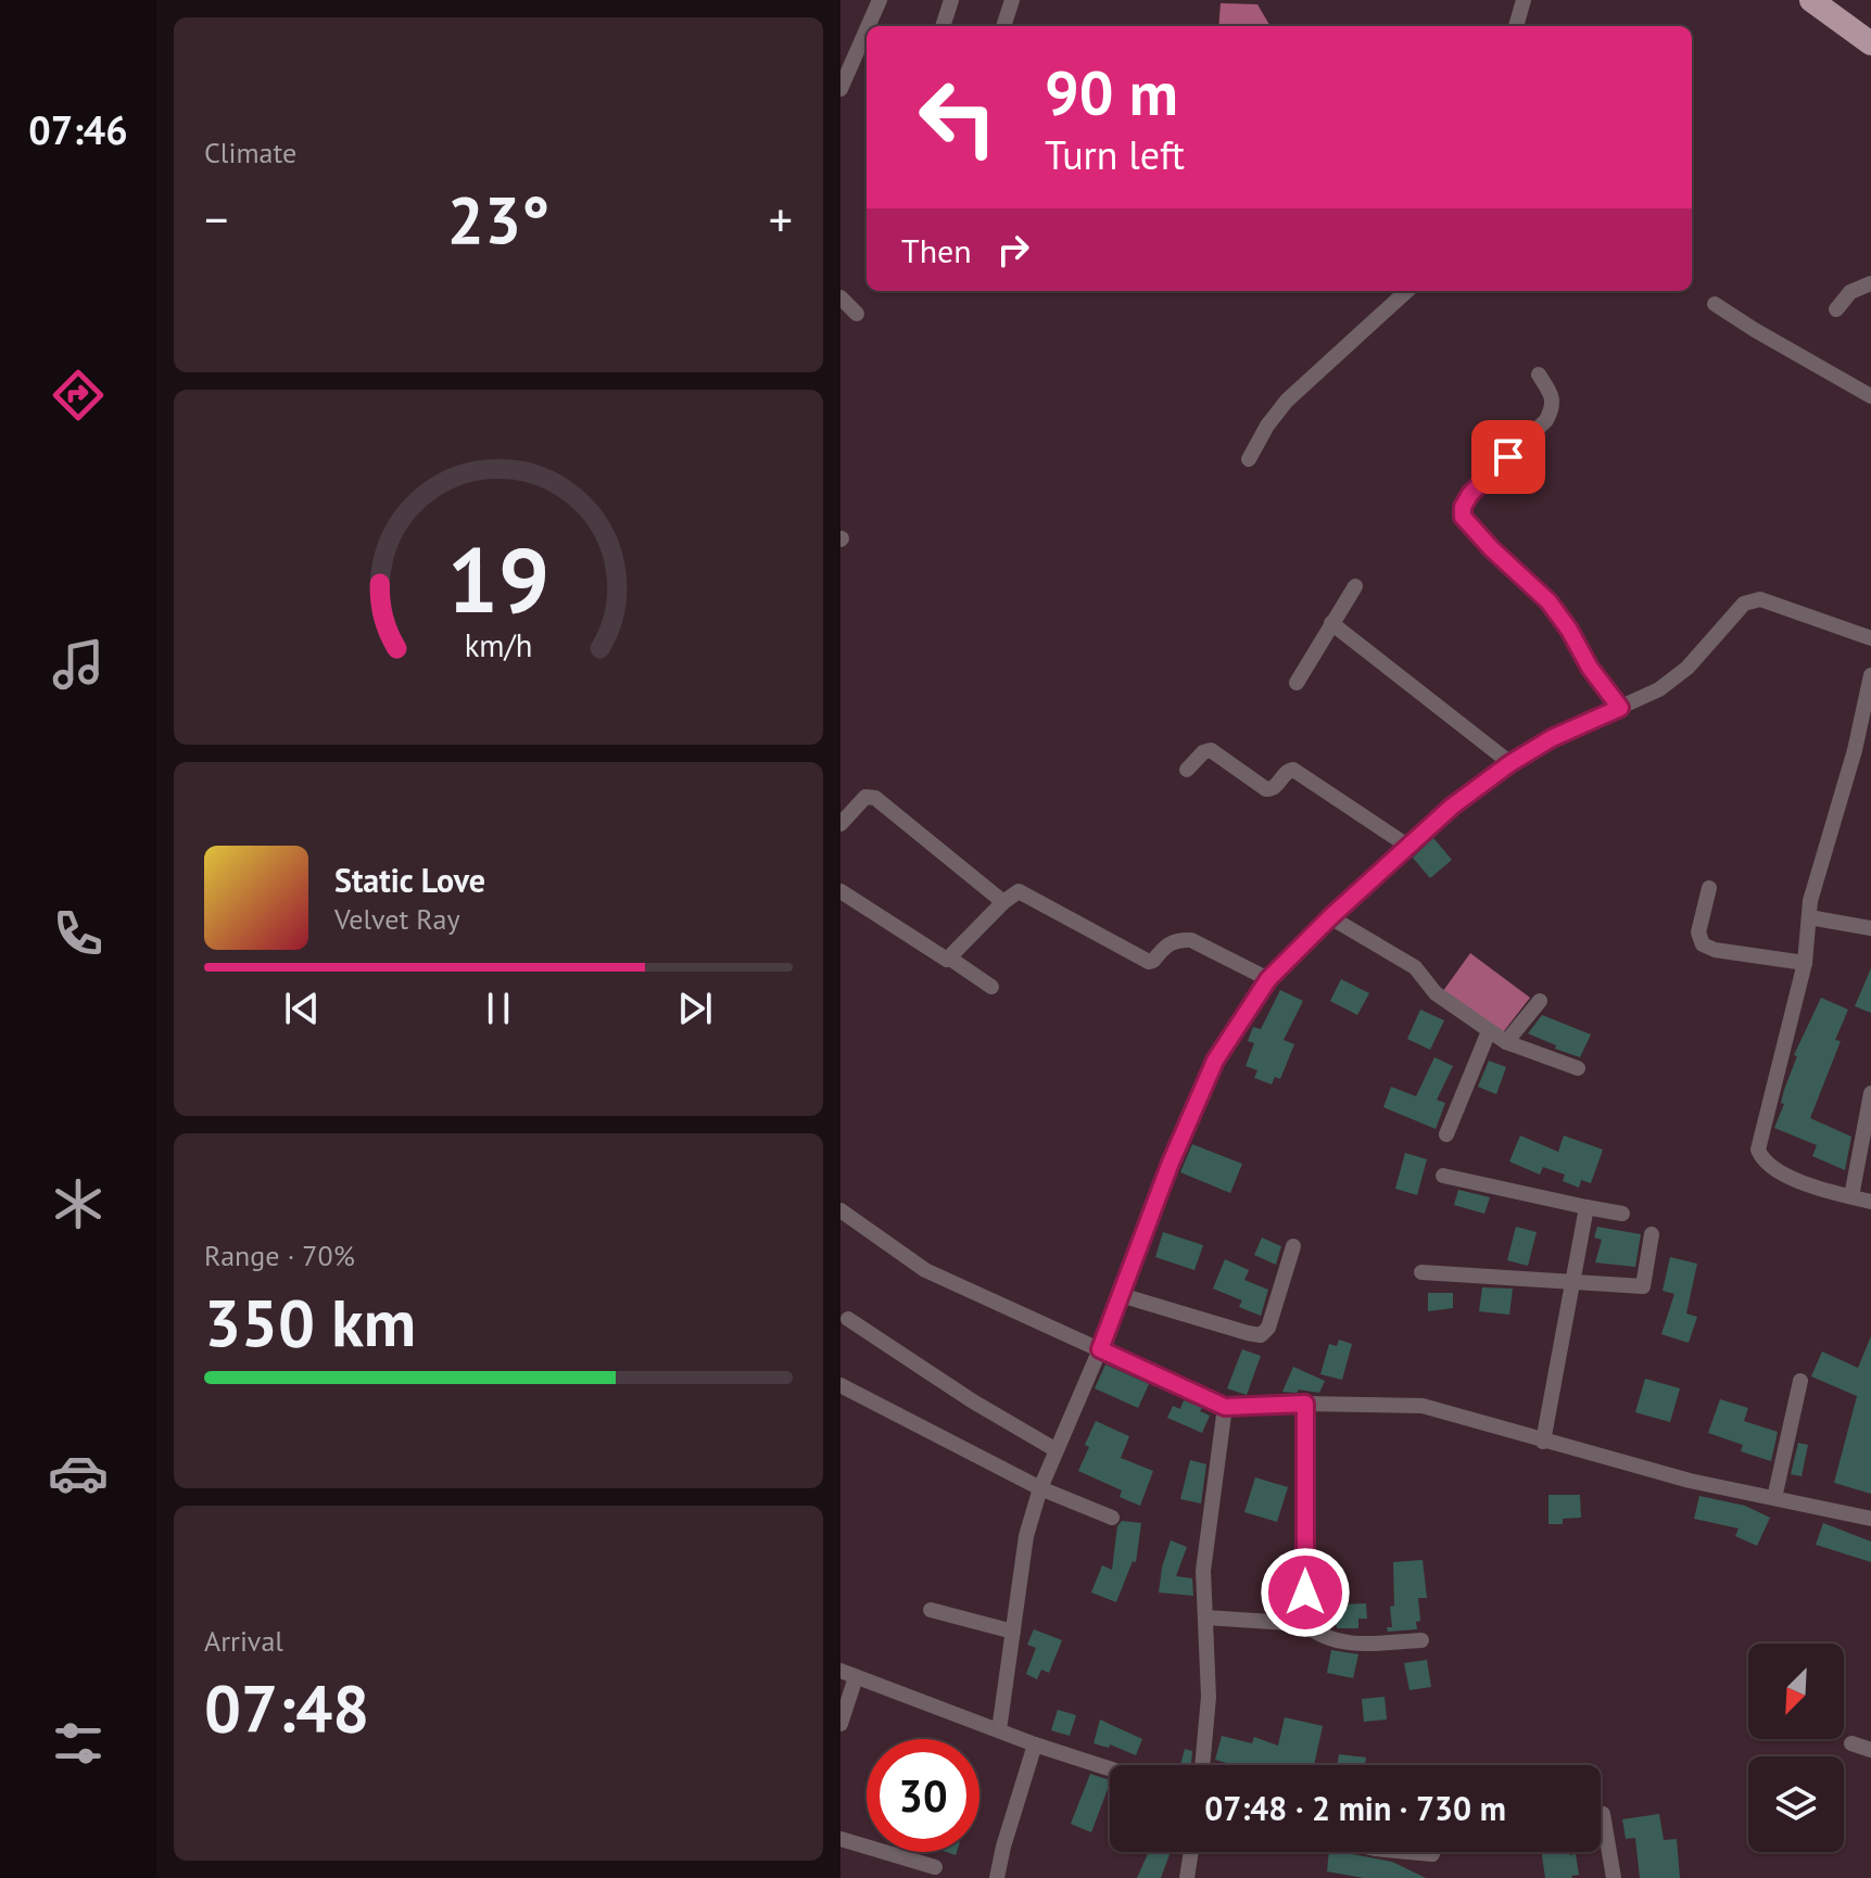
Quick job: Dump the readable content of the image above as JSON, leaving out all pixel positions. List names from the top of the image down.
{
  "north": "bottom left",
  "page": {
    "tabs": "07:46",
    "tile": [
      "Climate",
      ["Range · 70%", "350 km"],
      ["Arrival", "07:48"]
    ],
    "turn": ["90 m", "Turn left"],
    "heat": ["−", "23°", "+"],
    "then": "Then",
    "song": ["Static Love", "Velvet Ray"],
    "limit": "30",
    "trip": "07:48 · 2 min · 730 m",
    "gauge": ["19", "km/h"]
  }
}
